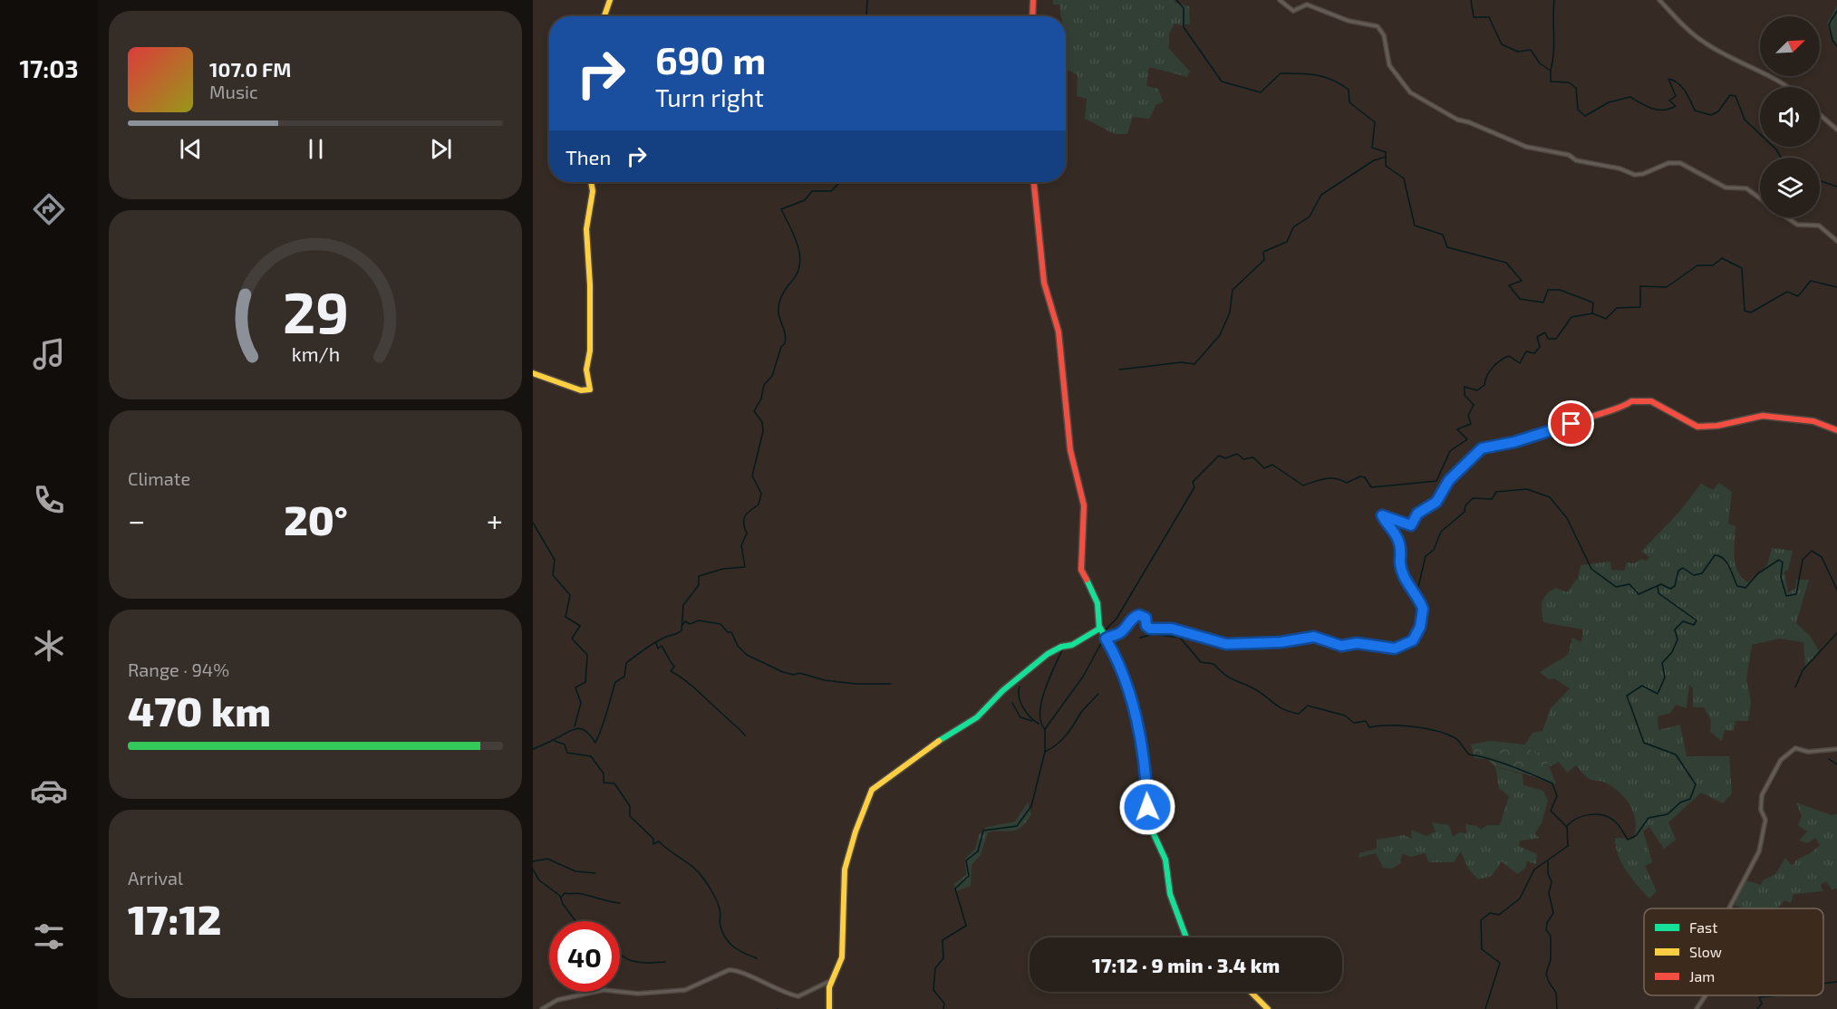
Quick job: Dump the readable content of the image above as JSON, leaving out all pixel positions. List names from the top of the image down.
{
  "legend": ["Fast", "Slow", "Jam"],
  "north": "top right",
  "page": {
    "tabs": "17:03",
    "turn": ["690 m", "Turn right"],
    "song": ["107.0 FM", "Music"],
    "then": "Then",
    "tile": [
      "Climate",
      ["Range · 94%", "470 km"],
      ["Arrival", "17:12"]
    ],
    "heat": ["−", "20°", "+"],
    "limit": "40",
    "trip": "17:12 · 9 min · 3.4 km",
    "gauge": ["29", "km/h"]
  }
}
